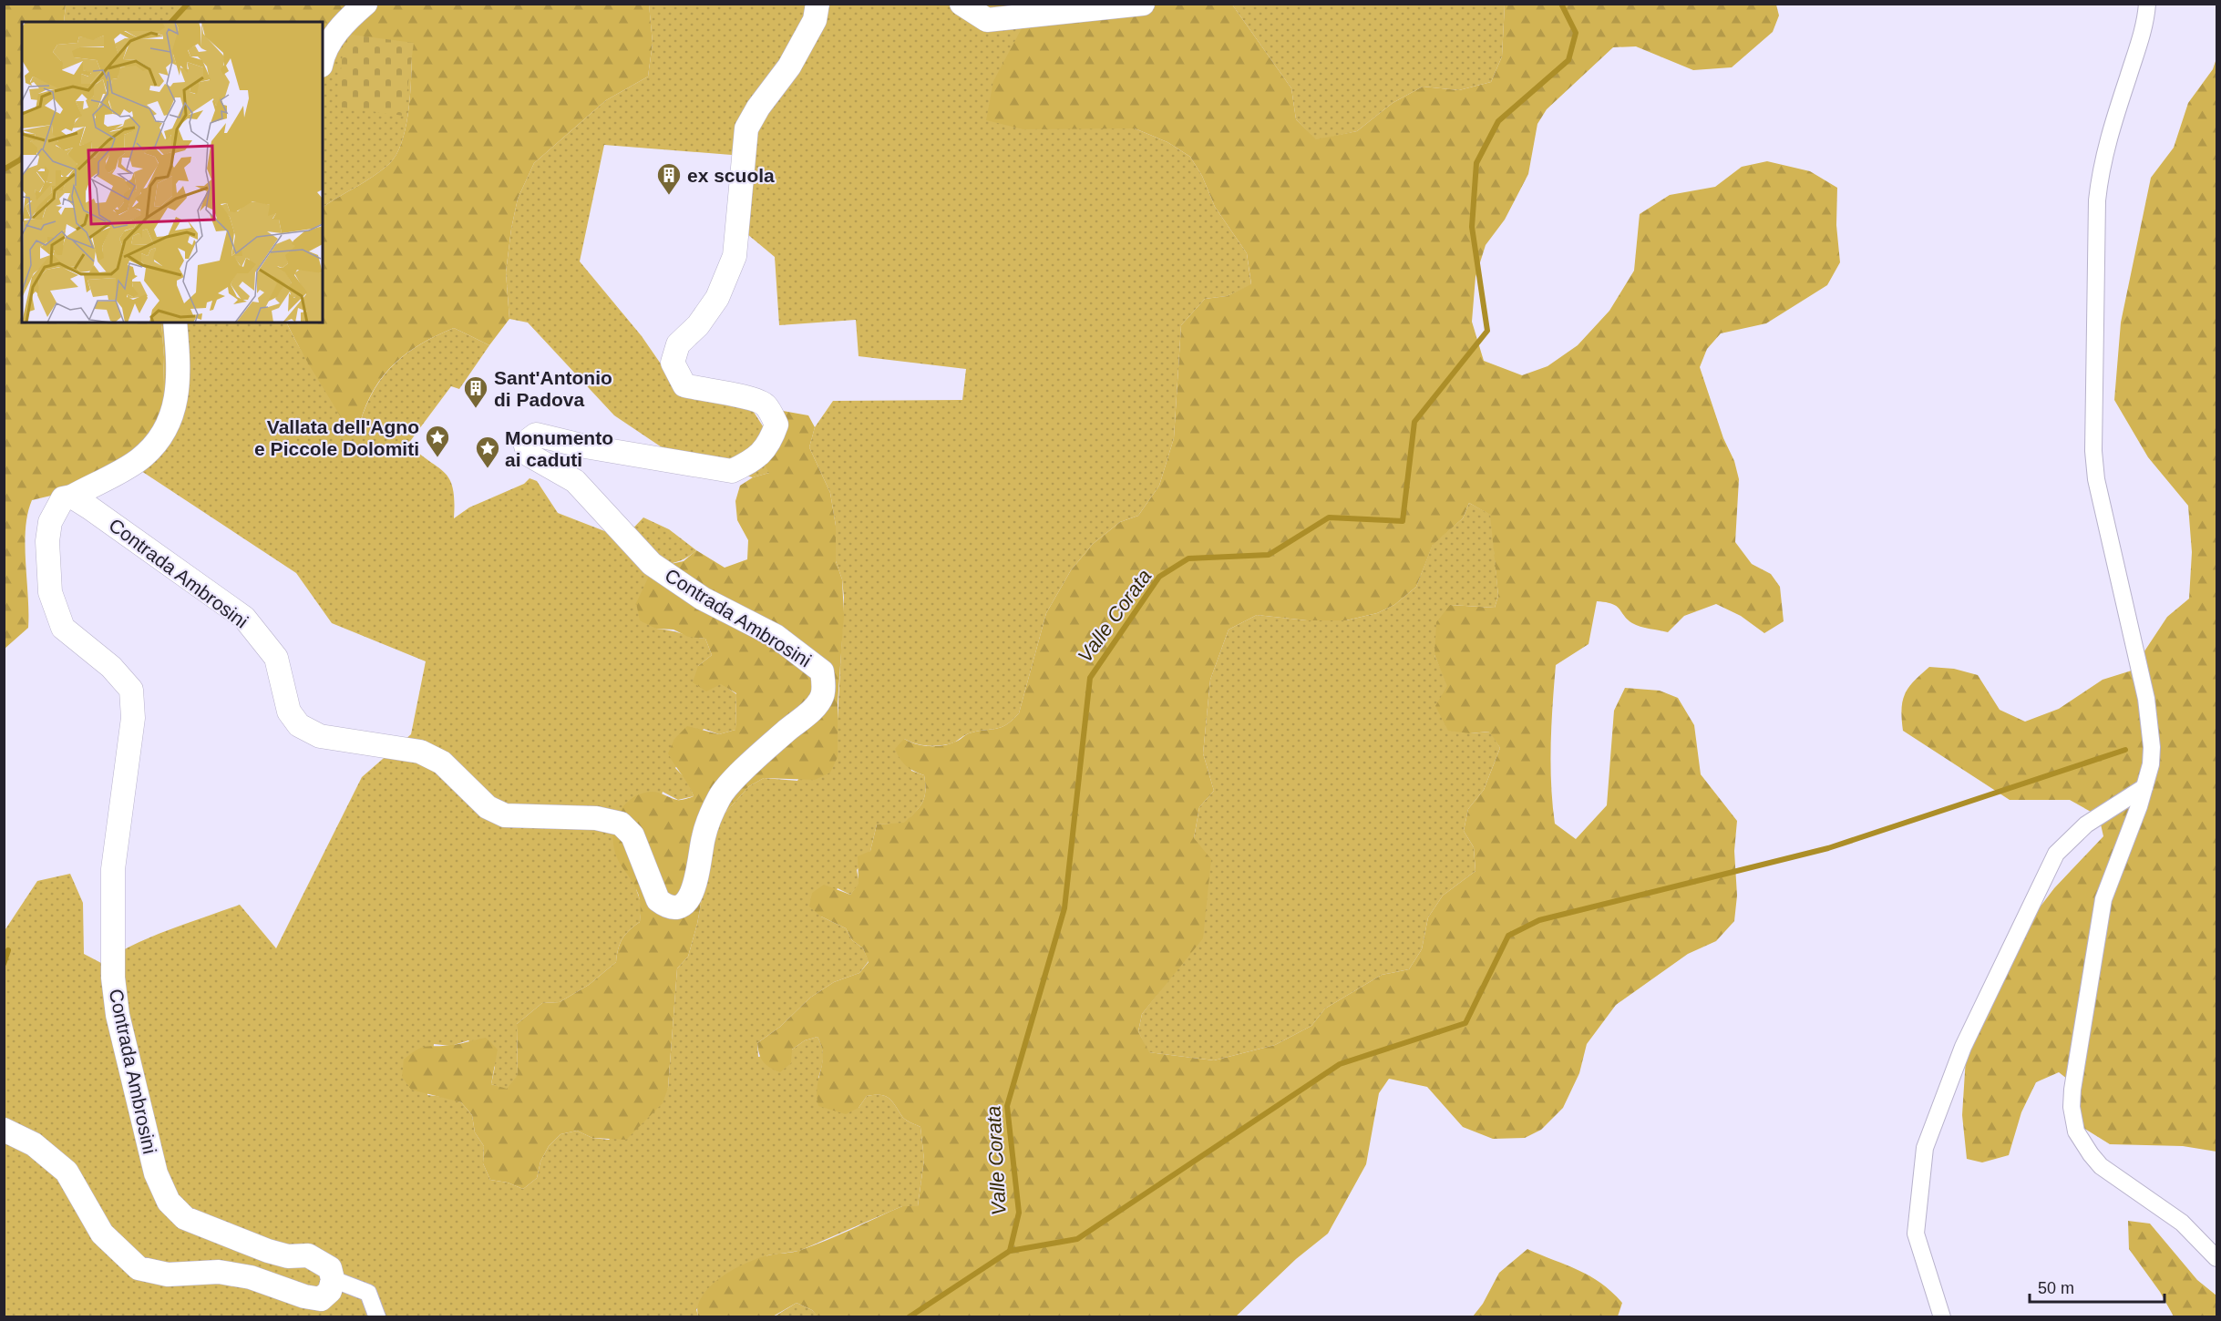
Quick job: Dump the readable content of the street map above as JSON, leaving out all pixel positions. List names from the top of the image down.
{
  "streets": {
    "street": ["Contrada Ambrosini"]
  },
  "water": ["Valle Corata"],
  "places": {
    "building": ["ex scuola", "Sant'Antonio di Padova"],
    "place": ["Vallata dell'Agno e Piccole Dolomiti", "Monumento ai caduti"]
  },
  "scale_bar": "50 m"
}
